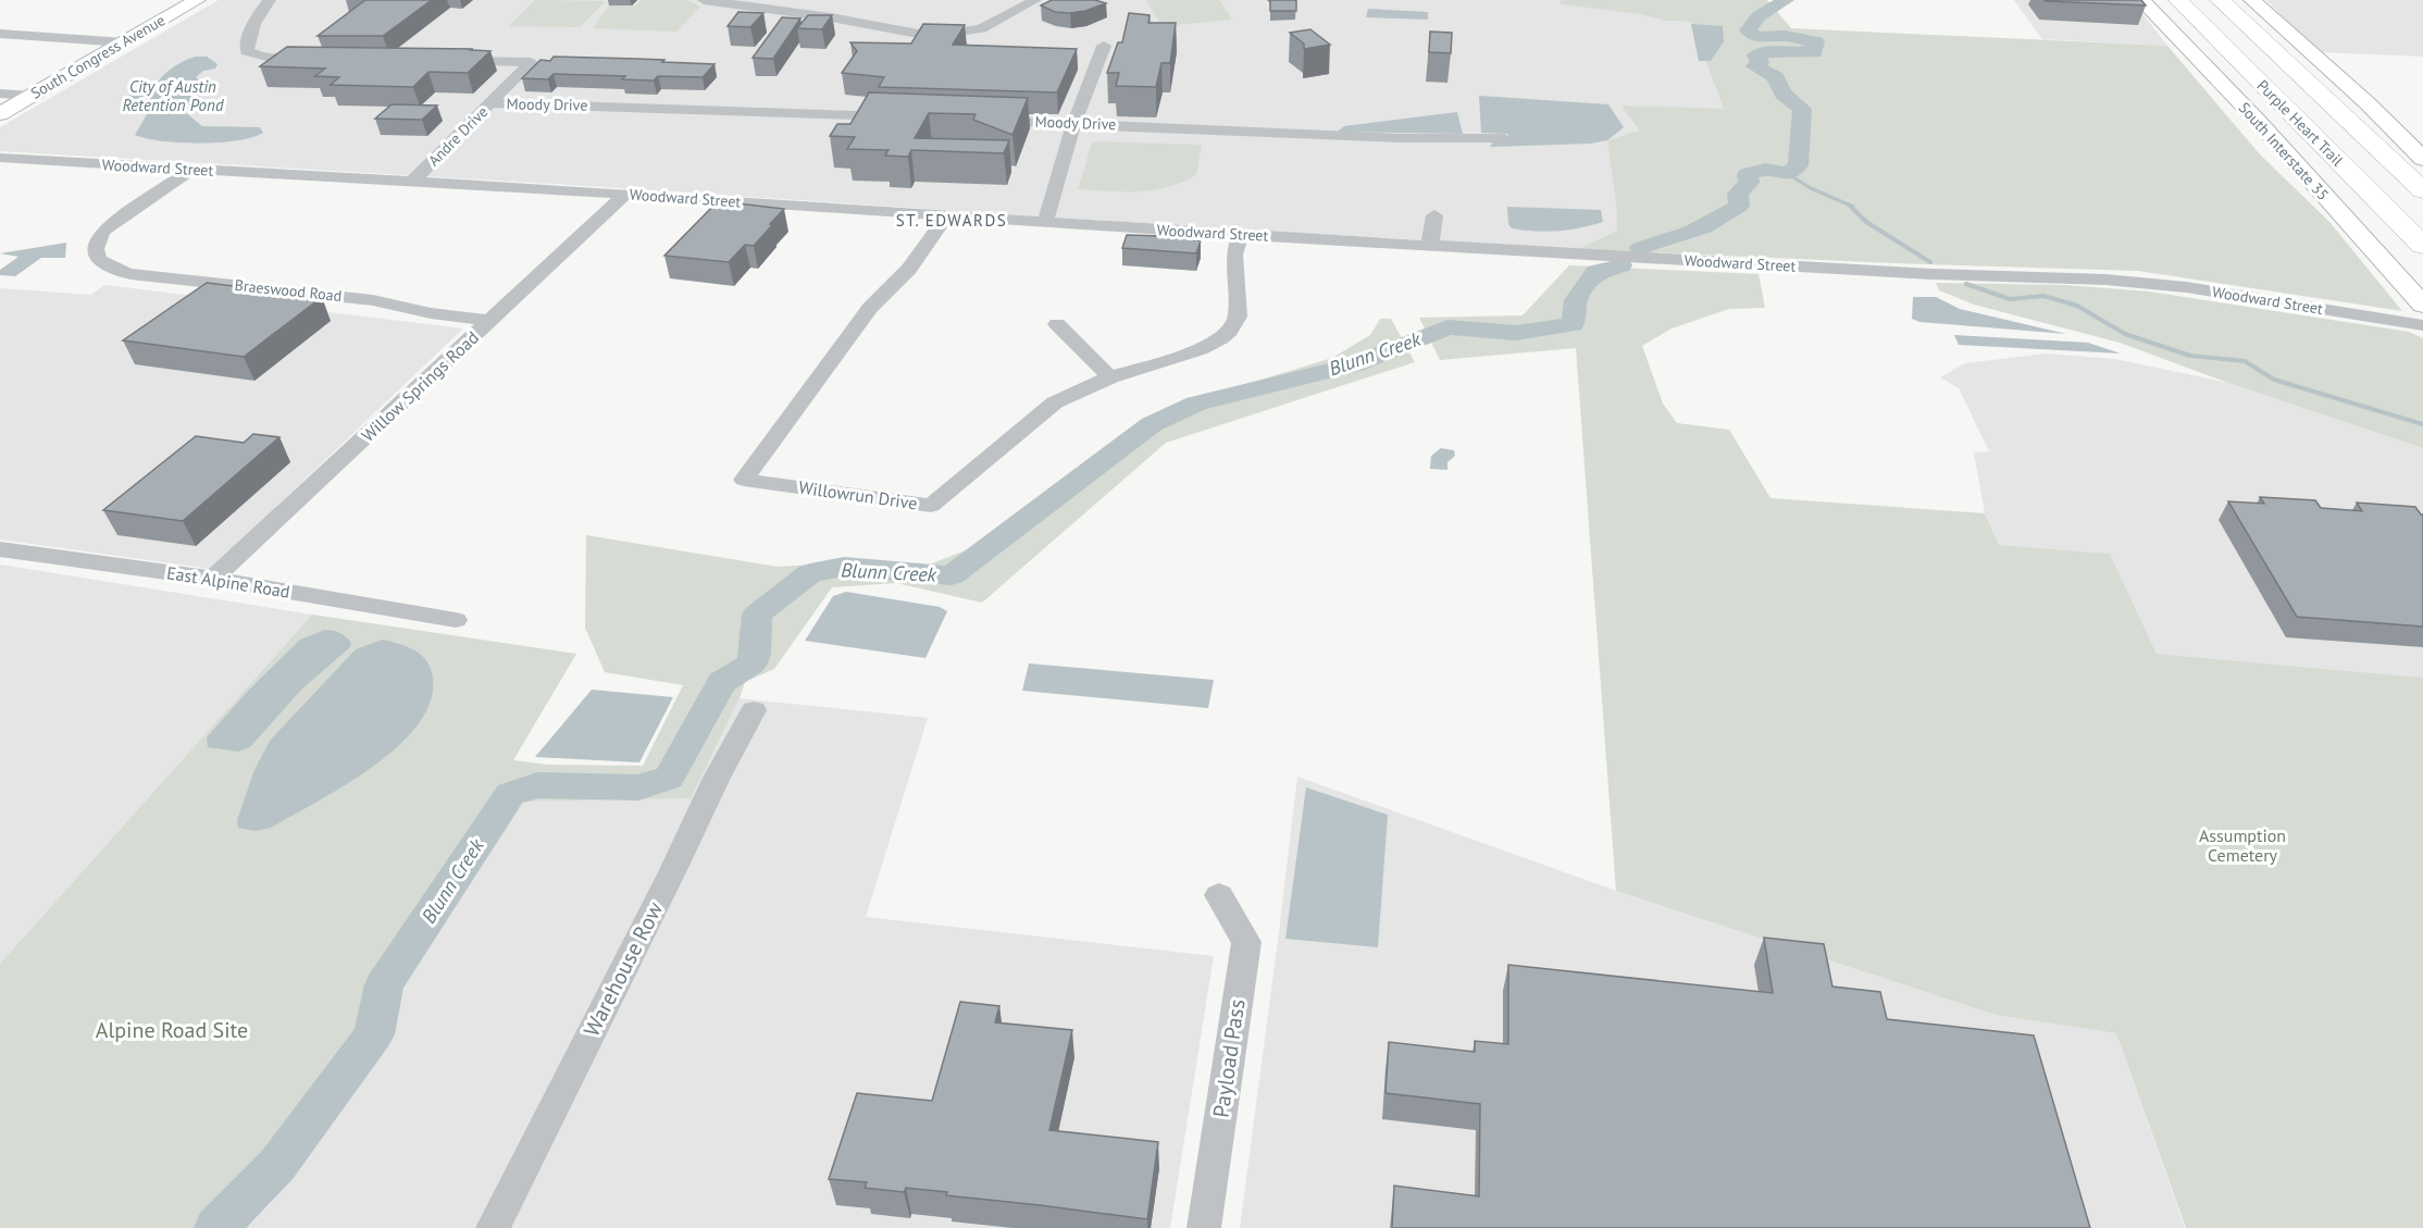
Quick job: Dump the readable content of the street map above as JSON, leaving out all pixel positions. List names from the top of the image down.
{
  "streets": {
    "highway": ["Purple Heart Trail"],
    "main road": ["South Congress Avenue", "South Interstate 35"],
    "street": [
      "Moody Drive",
      "Andre Drive",
      "Woodward Street",
      "Braeswood Road",
      "Willow Springs Road",
      "Willowrun Drive",
      "East Alpine Road",
      "Warehouse Row",
      "Payload Pass"
    ]
  },
  "crossings": [
    ["Moody Drive", "Andre Drive"],
    ["Andre Drive", "Woodward Street"],
    ["Woodward Street", "Braeswood Road"],
    ["Woodward Street", "Willow Springs Road"],
    ["Woodward Street", "Willowrun Drive"],
    ["Braeswood Road", "Willow Springs Road"],
    ["Willow Springs Road", "East Alpine Road"]
  ],
  "districts": ["ST. EDWARDS"],
  "water": ["City of Austin Retention Pond", "Blunn Creek"],
  "parks": ["Assumption Cemetery", "Alpine Road Site"]
}
